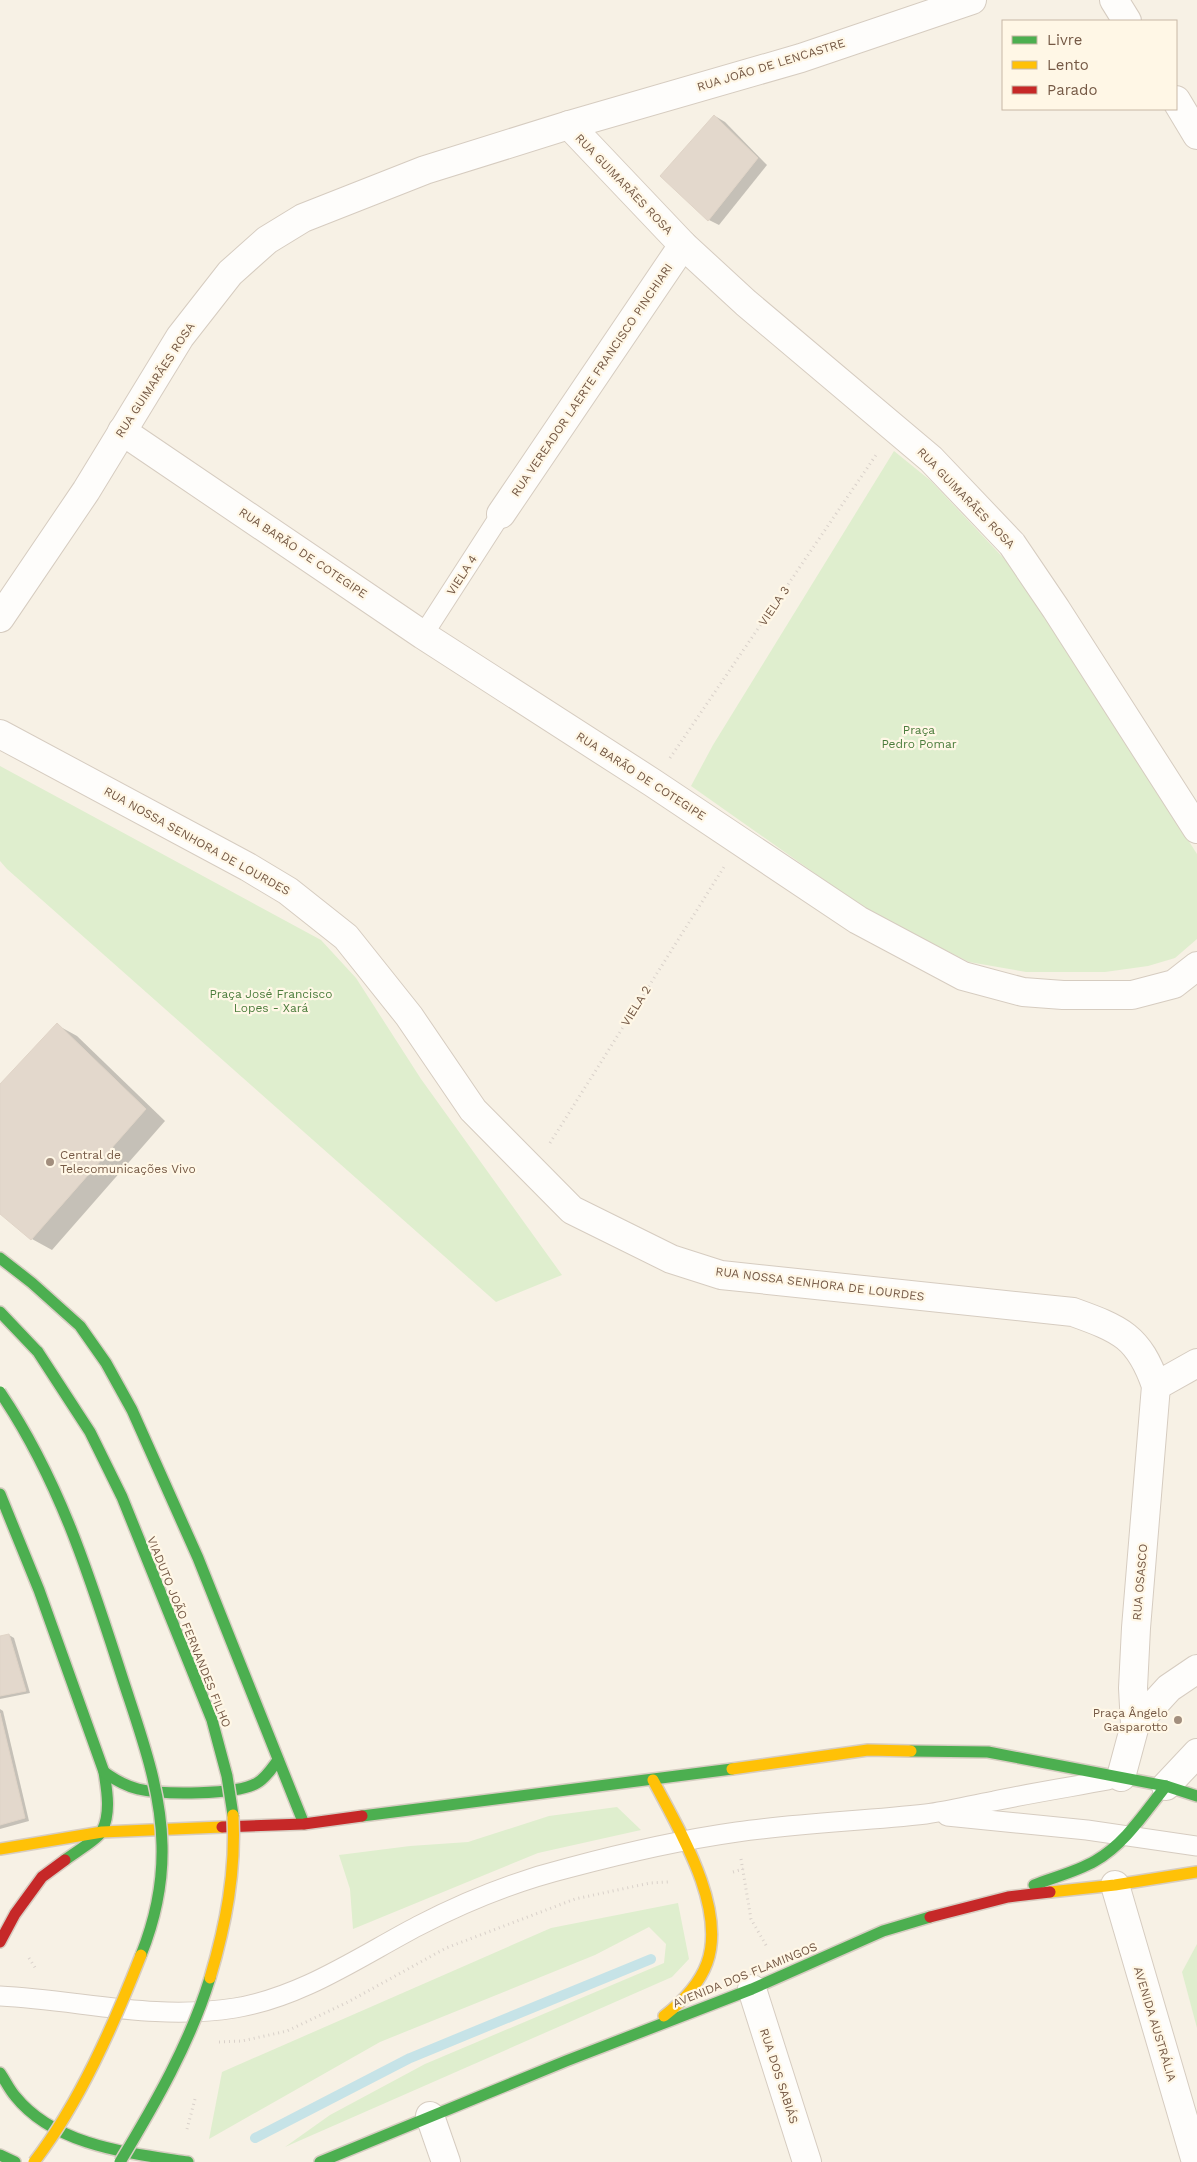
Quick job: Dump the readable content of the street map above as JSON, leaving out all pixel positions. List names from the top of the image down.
{
  "streets": {
    "main road": ["VIADUTO JOÃO FERNANDES FILHO", "AVENIDA DOS FLAMINGOS"],
    "street": [
      "RUA JOÃO DE LENCASTRE",
      "RUA GUIMARÃES ROSA",
      "RUA VEREADOR LAERTE FRANCISCO PINCHIARI",
      "RUA BARÃO DE COTEGIPE",
      "RUA NOSSA SENHORA DE LOURDES",
      "RUA OSASCO",
      "AVENIDA AUSTRÁLIA",
      "RUA DOS SABIÁS"
    ],
    "lane": ["VIELA 4"],
    "path": ["VIELA 3", "VIELA 2"]
  },
  "crossings": [
    ["RUA JOÃO DE LENCASTRE", "RUA GUIMARÃES ROSA"],
    ["RUA GUIMARÃES ROSA", "RUA VEREADOR LAERTE FRANCISCO PINCHIARI"],
    ["RUA GUIMARÃES ROSA", "RUA BARÃO DE COTEGIPE"],
    ["RUA GUIMARÃES ROSA", "VIELA 3"],
    ["RUA VEREADOR LAERTE FRANCISCO PINCHIARI", "VIELA 4"],
    ["RUA BARÃO DE COTEGIPE", "VIELA 4"],
    ["RUA BARÃO DE COTEGIPE", "VIELA 3"],
    ["RUA BARÃO DE COTEGIPE", "VIELA 2"],
    ["RUA NOSSA SENHORA DE LOURDES", "VIELA 2"],
    ["RUA NOSSA SENHORA DE LOURDES", "RUA OSASCO"],
    ["AVENIDA DOS FLAMINGOS", "AVENIDA AUSTRÁLIA"],
    ["AVENIDA DOS FLAMINGOS", "RUA DOS SABIÁS"]
  ],
  "parks": ["Praça Pedro Pomar", "Praça José Francisco Lopes - Xará"],
  "places": ["Central de Telecomunicações Vivo", "Praça Ângelo Gasparotto"],
  "legend": ["Livre", "Lento", "Parado"]
}
